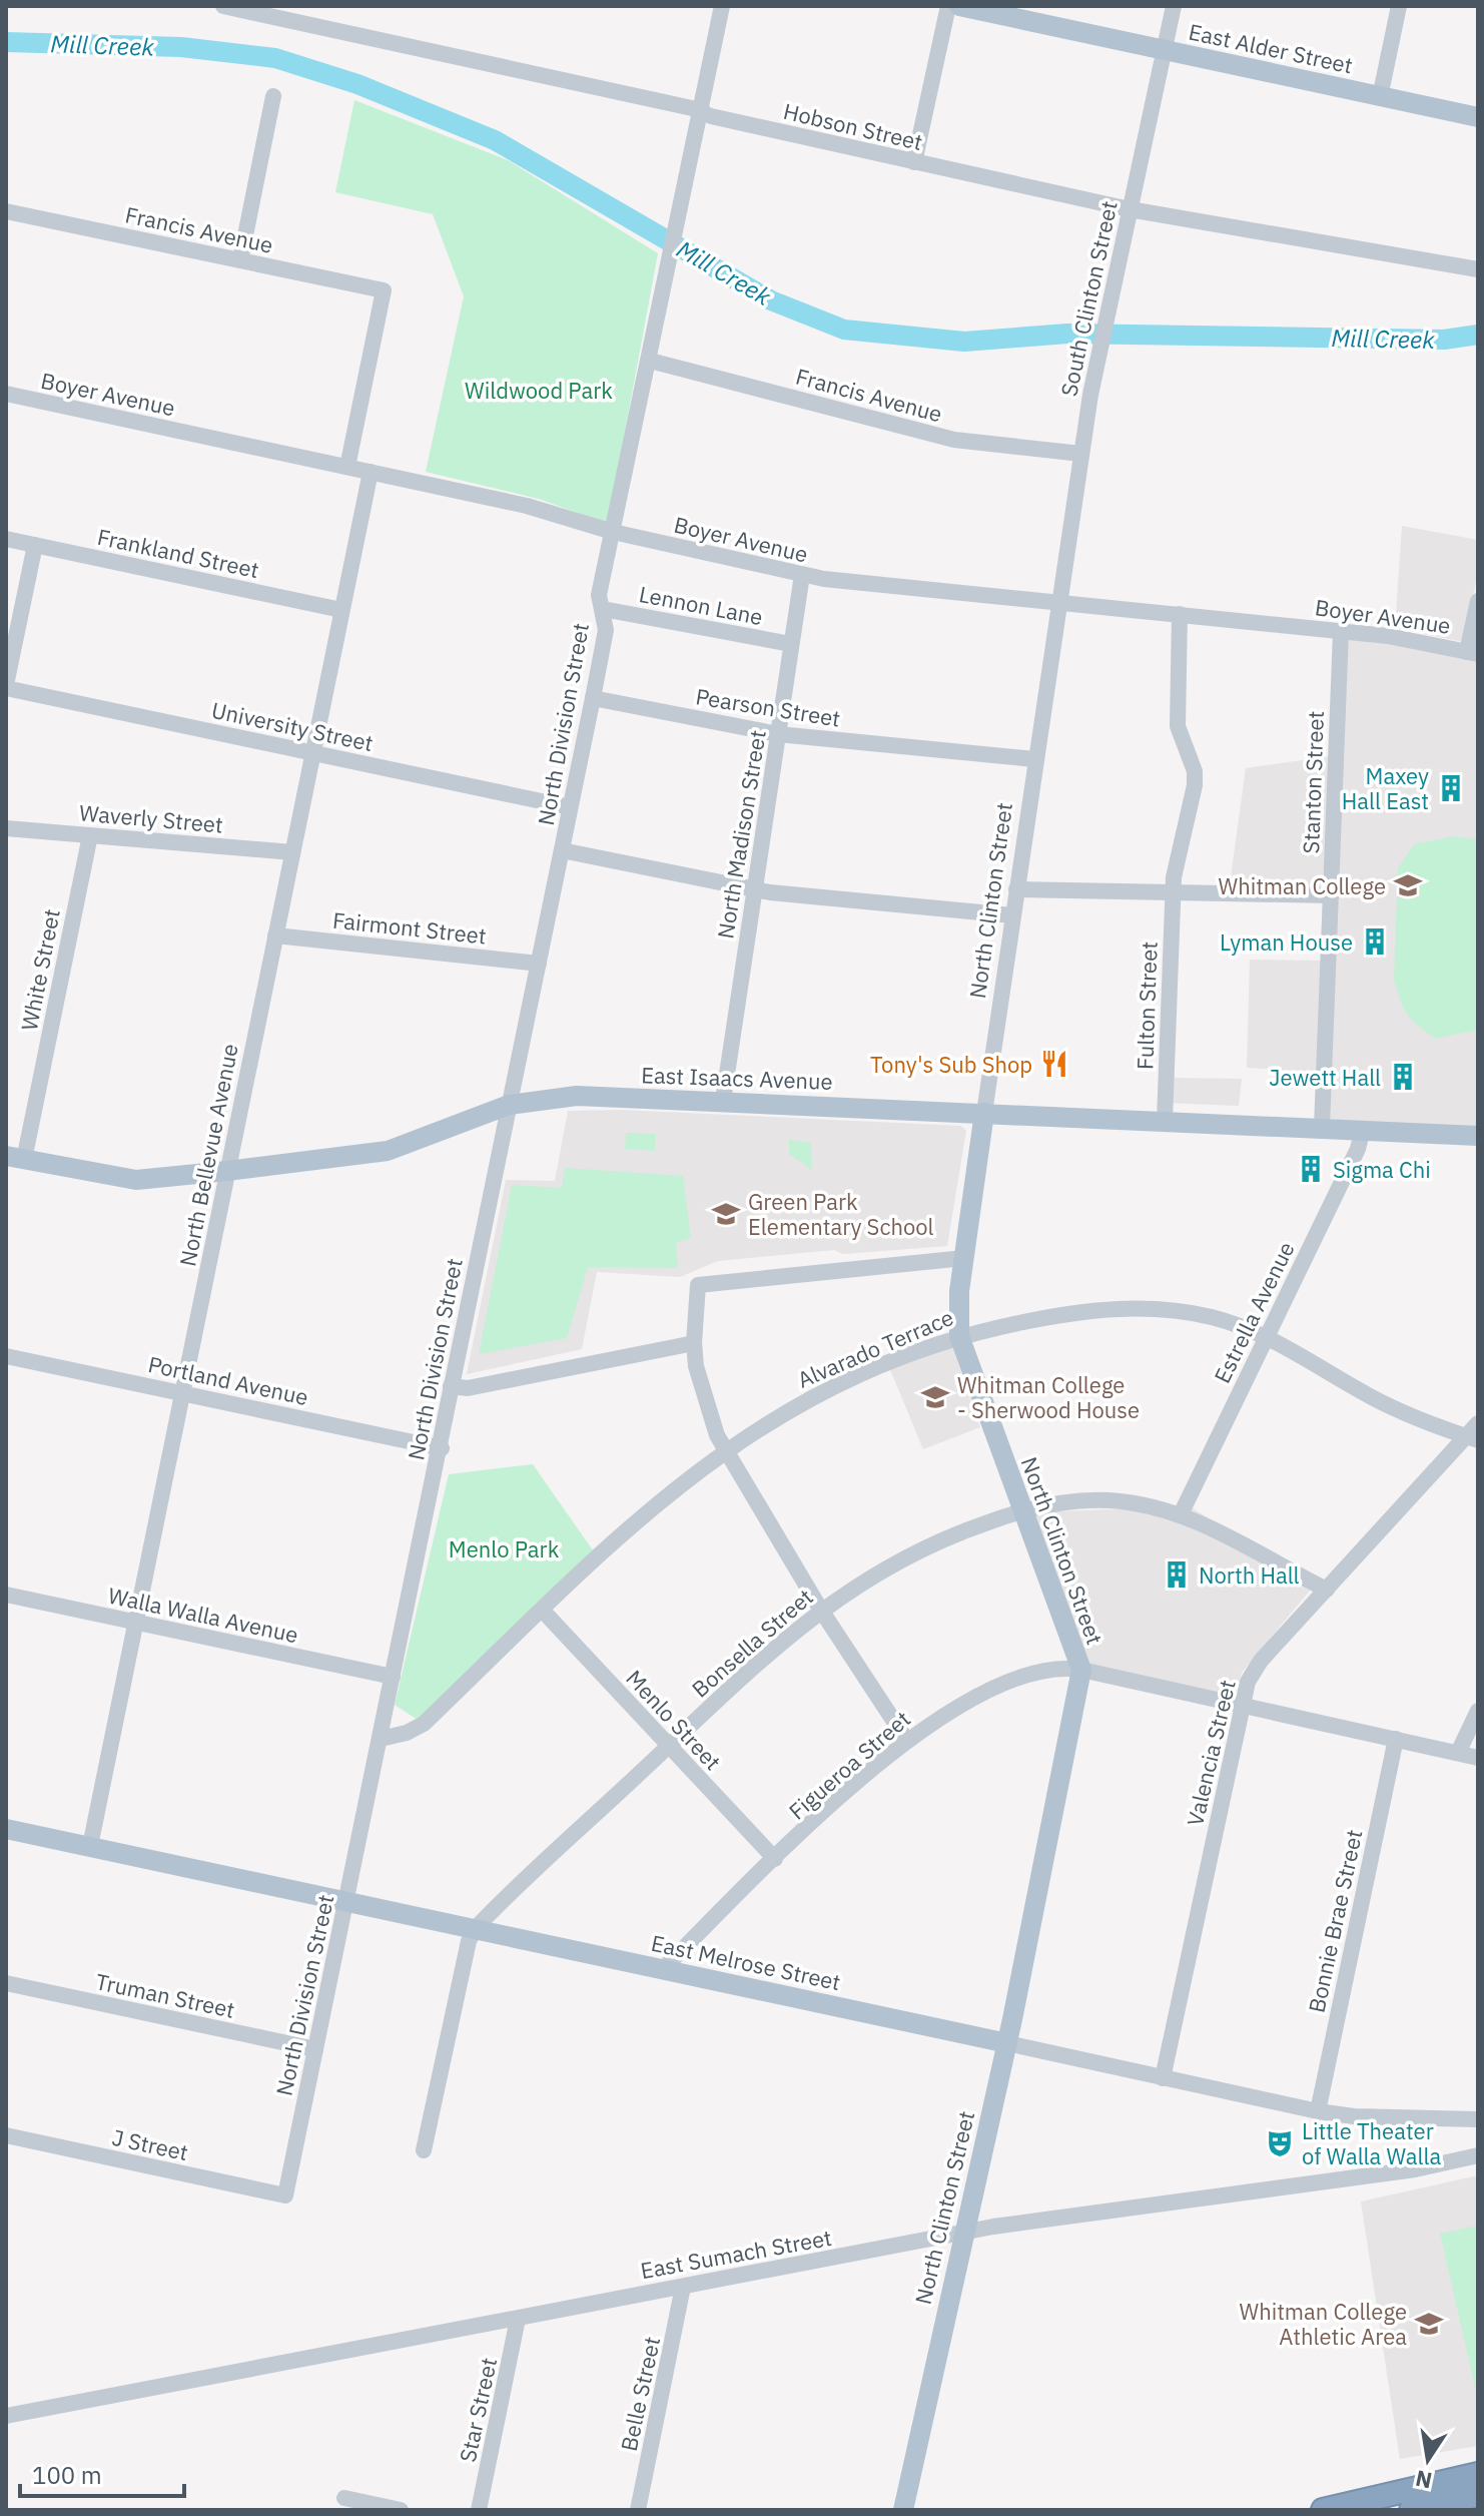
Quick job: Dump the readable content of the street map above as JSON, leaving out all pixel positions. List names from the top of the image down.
{
  "streets": {
    "main road": [
      "East Alder Street",
      "North Clinton Street",
      "East Isaacs Avenue",
      "East Melrose Street"
    ],
    "street": [
      "Hobson Street",
      "Francis Avenue",
      "South Clinton Street",
      "Boyer Avenue",
      "Frankland Street",
      "Lennon Lane",
      "Pearson Street",
      "North Division Street",
      "University Street",
      "Stanton Street",
      "Waverly Street",
      "North Madison Street",
      "Fairmont Street",
      "White Street",
      "Fulton Street",
      "North Bellevue Avenue",
      "Estrella Avenue",
      "Alvarado Terrace",
      "Portland Avenue",
      "Walla Walla Avenue",
      "Bonsella Street",
      "Menlo Street",
      "Valencia Street",
      "Figueroa Street",
      "Bonnie Brae Street",
      "Truman Street",
      "J Street",
      "East Sumach Street",
      "Belle Street",
      "Star Street"
    ]
  },
  "crossings": [
    ["East Alder Street", "South Clinton Street"],
    ["Hobson Street", "South Clinton Street"],
    ["Hobson Street", "North Division Street"],
    ["Francis Avenue", "South Clinton Street"],
    ["Francis Avenue", "Boyer Avenue"],
    ["Francis Avenue", "North Division Street"],
    ["South Clinton Street", "Boyer Avenue"],
    ["South Clinton Street", "North Clinton Street"],
    ["Boyer Avenue", "North Division Street"],
    ["Boyer Avenue", "Stanton Street"],
    ["Boyer Avenue", "North Madison Street"],
    ["Boyer Avenue", "North Clinton Street"],
    ["Boyer Avenue", "Fulton Street"],
    ["Boyer Avenue", "North Bellevue Avenue"],
    ["Frankland Street", "North Bellevue Avenue"],
    ["Lennon Lane", "North Division Street"],
    ["Lennon Lane", "North Madison Street"],
    ["Pearson Street", "North Division Street"],
    ["Pearson Street", "North Madison Street"],
    ["Pearson Street", "North Clinton Street"],
    ["North Division Street", "University Street"],
    ["North Division Street", "Fairmont Street"],
    ["North Division Street", "East Isaacs Avenue"],
    ["North Division Street", "Alvarado Terrace"],
    ["North Division Street", "Portland Avenue"],
    ["North Division Street", "Walla Walla Avenue"],
    ["North Division Street", "East Melrose Street"],
    ["North Division Street", "Truman Street"],
    ["North Division Street", "J Street"],
    ["University Street", "North Bellevue Avenue"],
    ["Stanton Street", "East Isaacs Avenue"],
    ["Waverly Street", "White Street"],
    ["Waverly Street", "North Bellevue Avenue"],
    ["North Madison Street", "East Isaacs Avenue"],
    ["North Clinton Street", "East Isaacs Avenue"],
    ["North Clinton Street", "Alvarado Terrace"],
    ["North Clinton Street", "Bonsella Street"],
    ["North Clinton Street", "Figueroa Street"],
    ["North Clinton Street", "East Melrose Street"],
    ["North Clinton Street", "East Sumach Street"],
    ["Fairmont Street", "North Bellevue Avenue"],
    ["White Street", "East Isaacs Avenue"],
    ["Fulton Street", "East Isaacs Avenue"],
    ["East Isaacs Avenue", "North Bellevue Avenue"],
    ["East Isaacs Avenue", "Estrella Avenue"],
    ["North Bellevue Avenue", "Portland Avenue"],
    ["North Bellevue Avenue", "Walla Walla Avenue"],
    ["North Bellevue Avenue", "East Melrose Street"],
    ["Estrella Avenue", "Alvarado Terrace"],
    ["Estrella Avenue", "Bonsella Street"],
    ["Alvarado Terrace", "Menlo Street"],
    ["Alvarado Terrace", "Valencia Street"],
    ["Bonsella Street", "Menlo Street"],
    ["Bonsella Street", "Valencia Street"],
    ["Bonsella Street", "East Melrose Street"],
    ["Menlo Street", "Figueroa Street"],
    ["Valencia Street", "Figueroa Street"],
    ["Valencia Street", "East Melrose Street"],
    ["Figueroa Street", "Bonnie Brae Street"],
    ["Figueroa Street", "East Melrose Street"],
    ["Bonnie Brae Street", "East Melrose Street"],
    ["East Sumach Street", "Belle Street"],
    ["East Sumach Street", "Star Street"]
  ],
  "water": ["Mill Creek"],
  "parks": ["Wildwood Park", "Menlo Park"],
  "places": {
    "building": [
      "Maxey Hall East",
      "Lyman House",
      "Jewett Hall",
      "Sigma Chi",
      "North Hall"
    ],
    "school or university": [
      "Whitman College",
      "Green Park Elementary School",
      "Whitman College - Sherwood House",
      "Whitman College Athletic Area"
    ],
    "restaurant": ["Tony's Sub Shop"],
    "theatre": ["Little Theater of Walla Walla"]
  },
  "scale_bar": "100 m",
  "north": "bottom"
}
